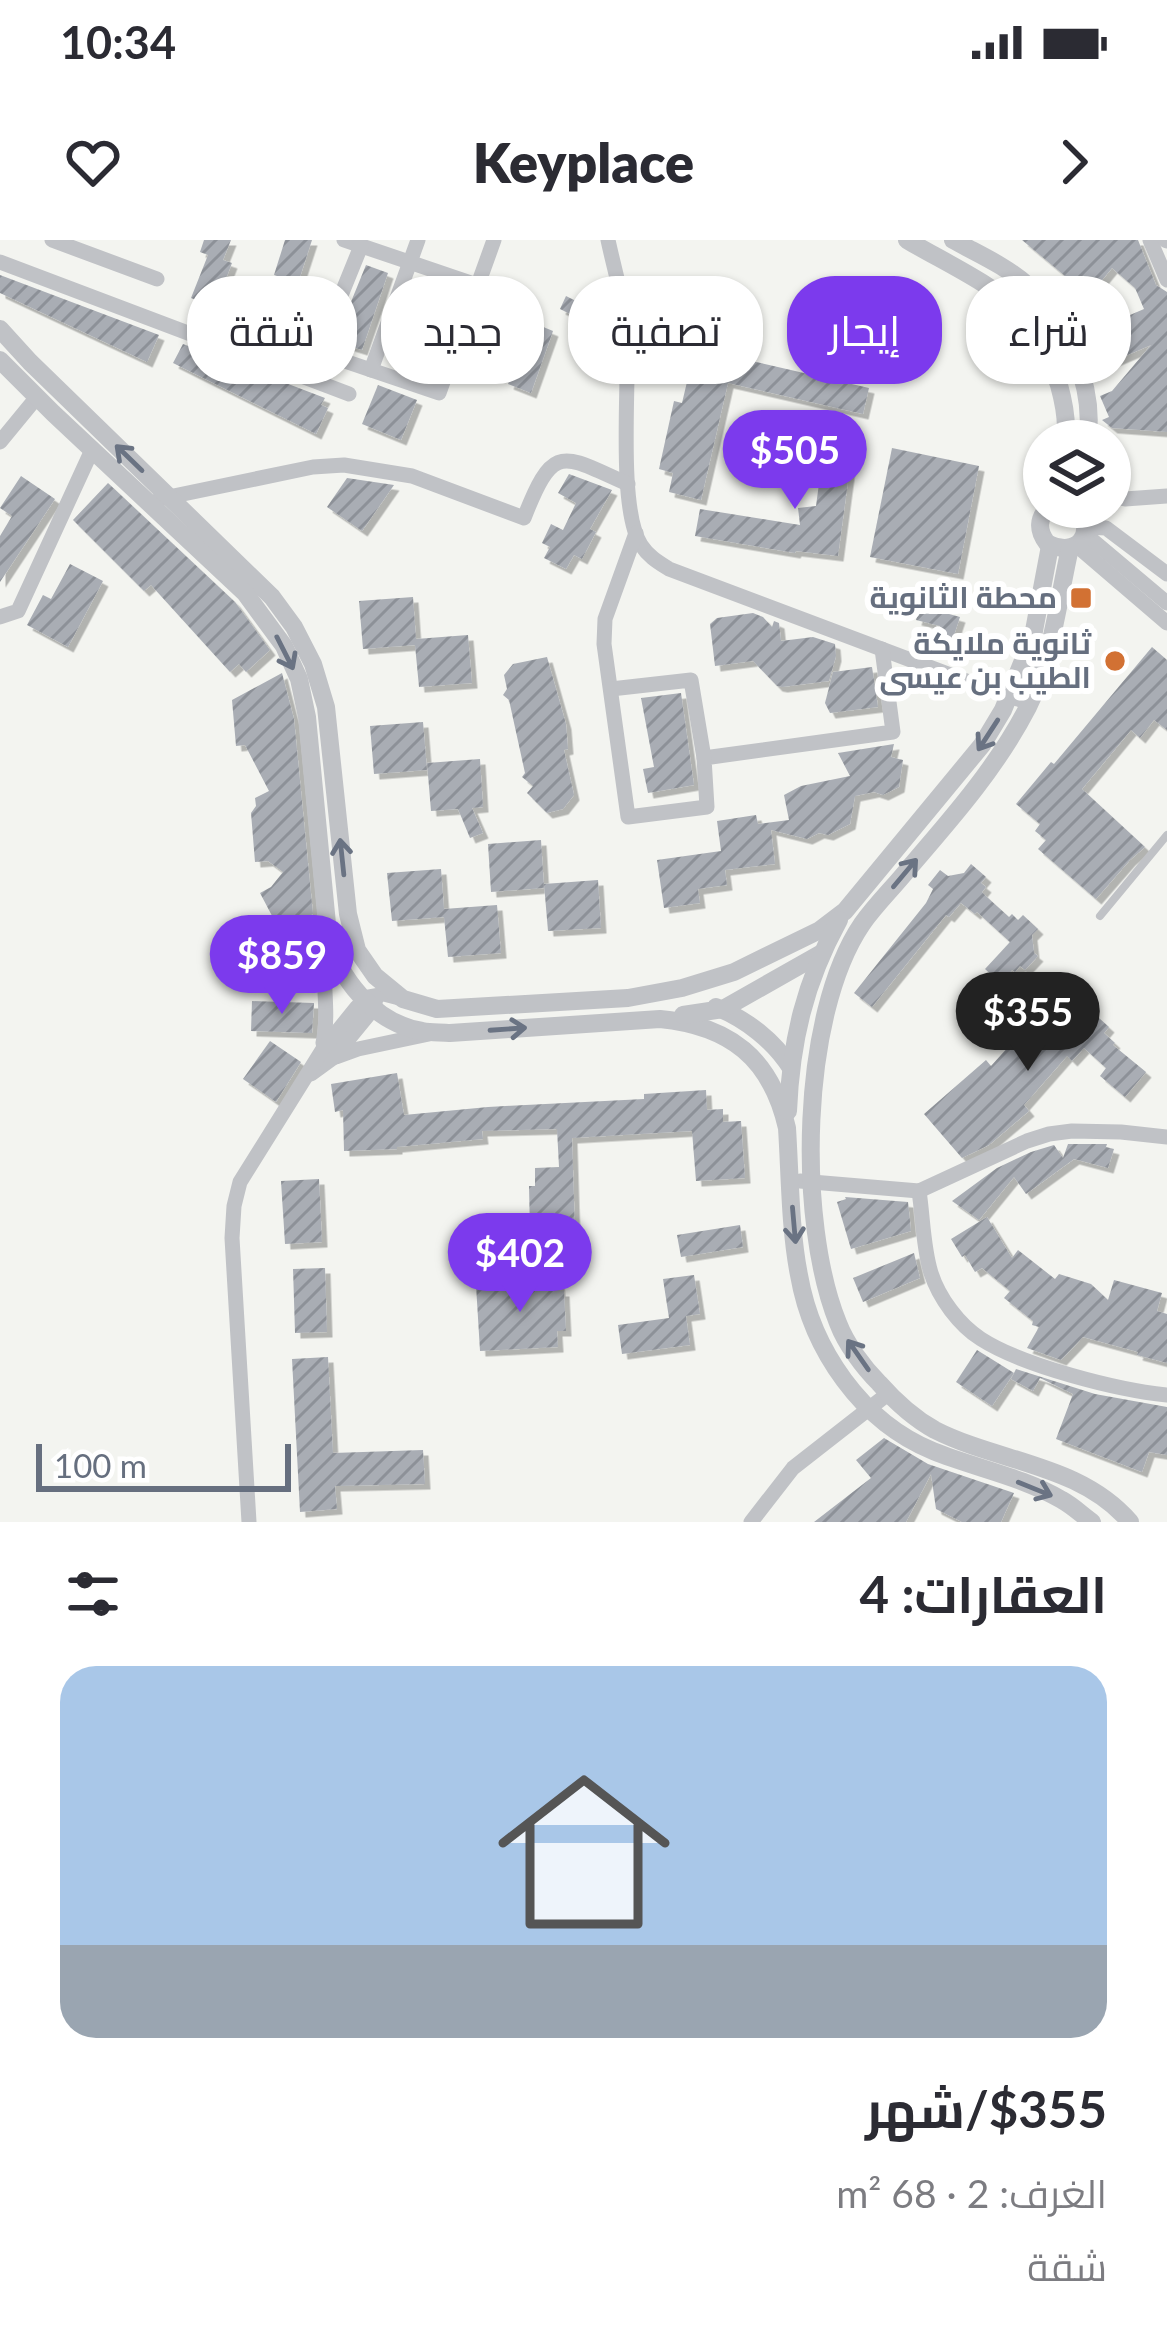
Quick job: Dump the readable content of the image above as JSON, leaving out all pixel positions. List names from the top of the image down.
{
  "places": {
    "transit": ["محطة الثانوية"],
    "other": ["ثانوية ملايكة الطيب بن عيسى"]
  },
  "scale_bar": "100 m",
  "page": {
    "status": "10:34",
    "header": "Keyplace",
    "chip": [
      "شراء",
      "إيجار",
      "تصفية",
      "جديد",
      "شقة"
    ],
    "price": [
      "$505",
      "$859",
      "$355",
      "$402"
    ],
    "scale": "100 m",
    "heading": "العقارات: 4",
    "list": [
      {
        "name": "$355/شهر",
        "note": "الغرف: 2 · 68 m² · شقة"
      }
    ]
  }
}
